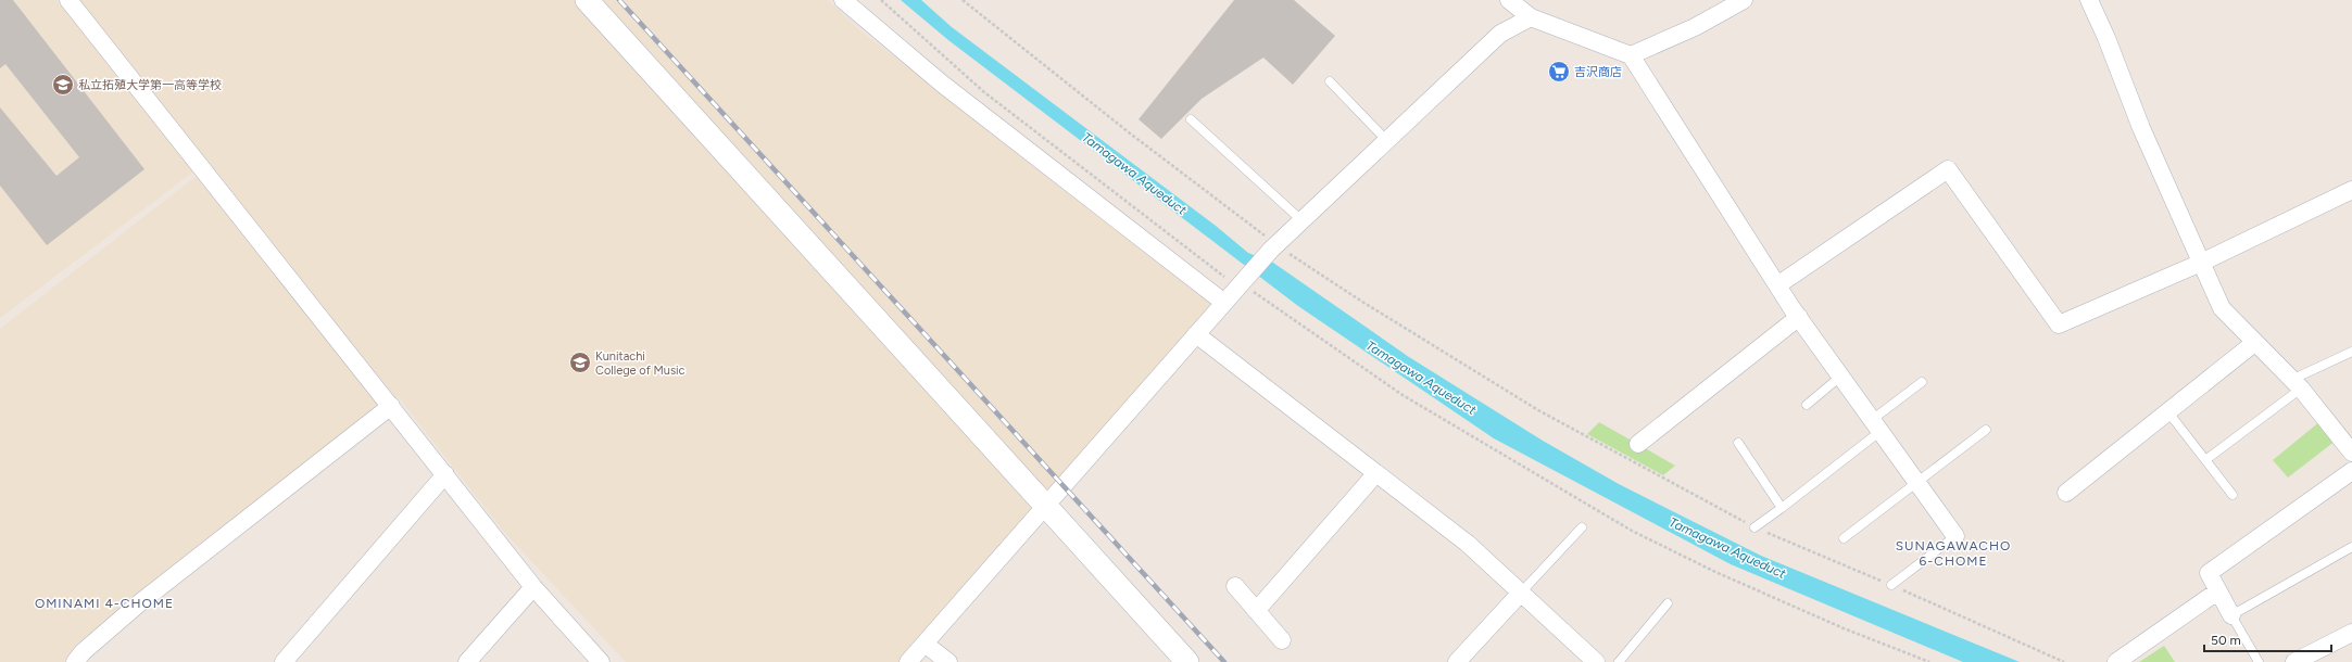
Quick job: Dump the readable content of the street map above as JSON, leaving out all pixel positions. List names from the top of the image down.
{
  "districts": ["SUNAGAWACHO 6-CHOME", "OMINAMI 4-CHOME"],
  "water": ["Tamagawa Aqueduct"],
  "places": {
    "supermarket": ["吉沢商店"],
    "school or university": ["私立拓殖大学第一高等学校", "Kunitachi College of Music"]
  },
  "scale_bar": "50 m"
}
